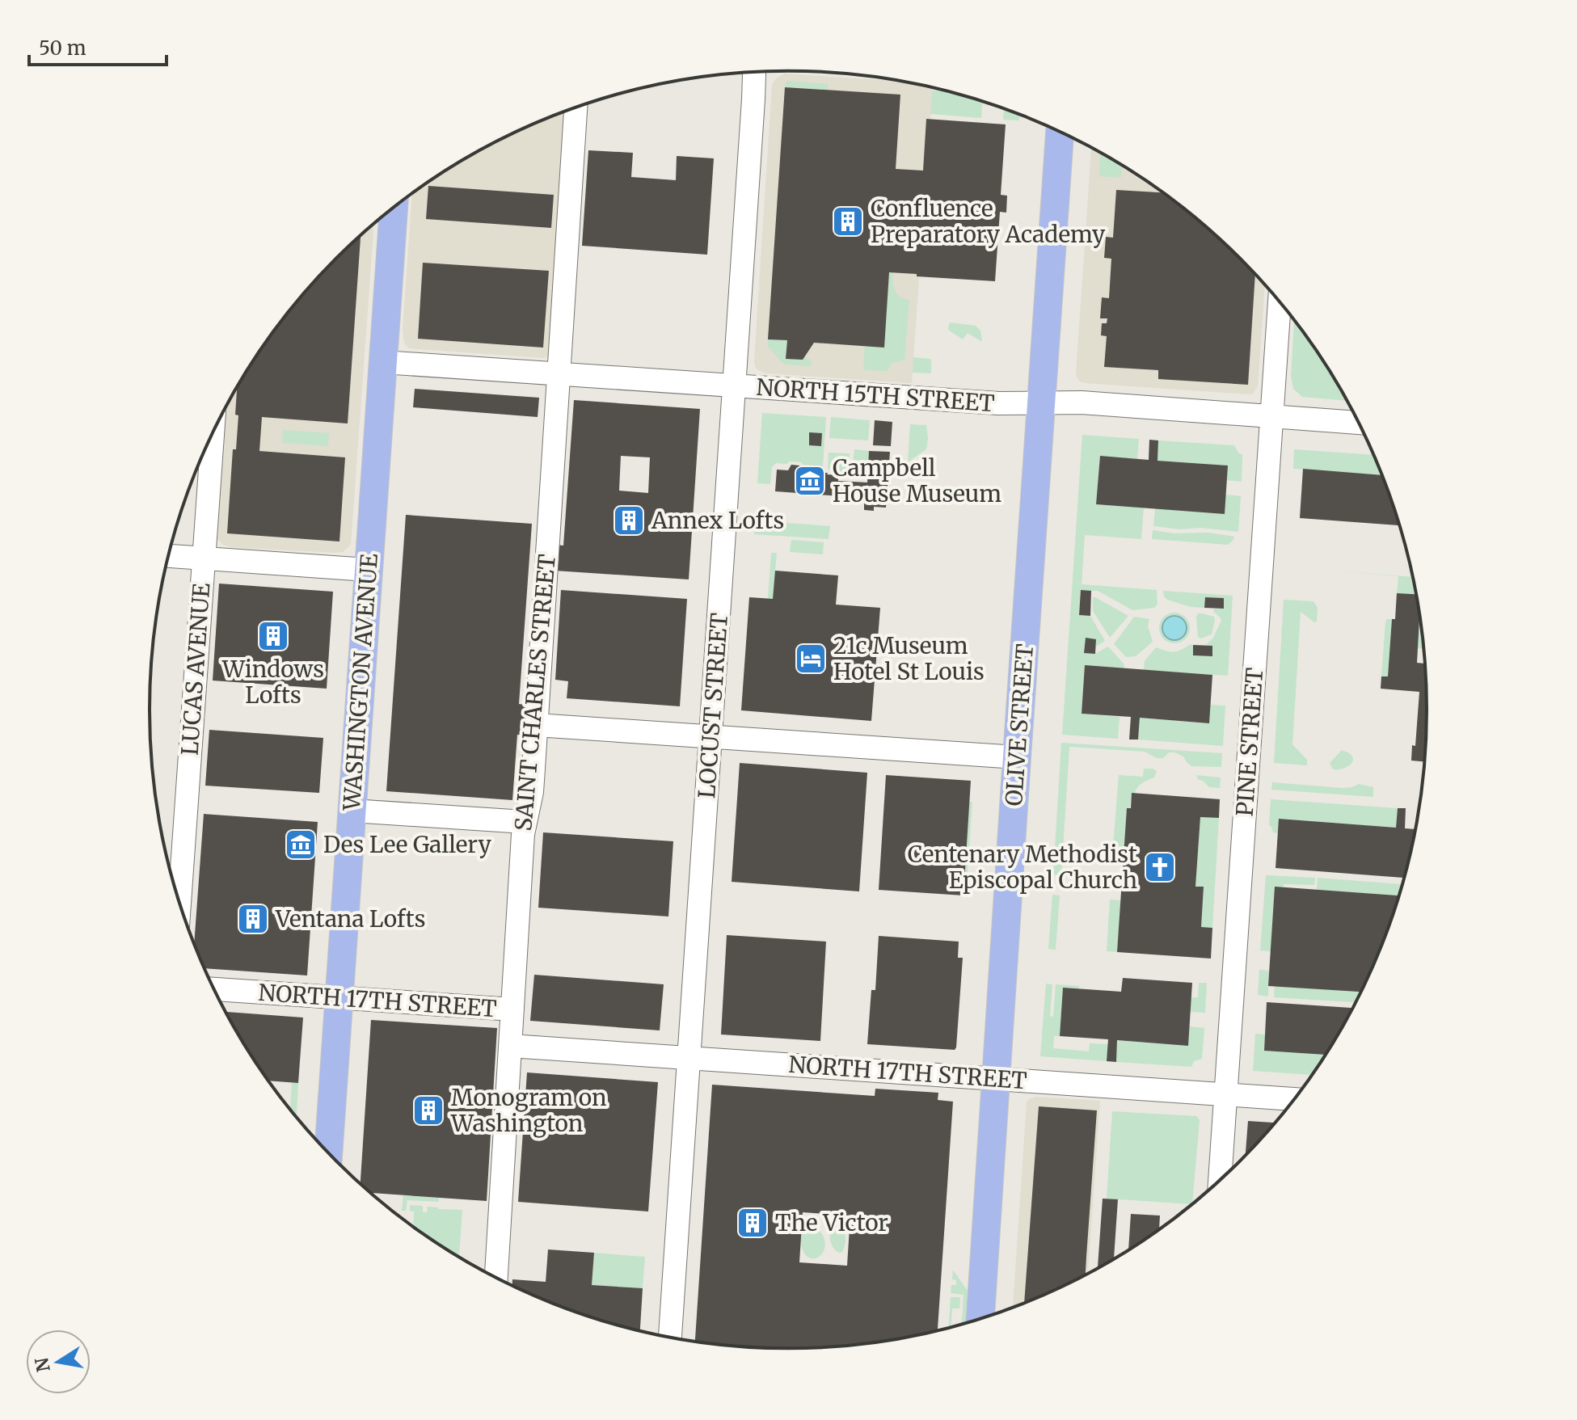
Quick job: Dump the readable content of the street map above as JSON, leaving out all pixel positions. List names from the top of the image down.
{
  "streets": {
    "main road": ["WASHINGTON AVENUE", "OLIVE STREET"],
    "street": [
      "NORTH 15TH STREET",
      "LUCAS AVENUE",
      "SAINT CHARLES STREET",
      "LOCUST STREET",
      "PINE STREET",
      "NORTH 17TH STREET"
    ]
  },
  "crossings": [
    ["NORTH 15TH STREET", "WASHINGTON AVENUE"],
    ["NORTH 15TH STREET", "SAINT CHARLES STREET"],
    ["NORTH 15TH STREET", "LOCUST STREET"],
    ["NORTH 15TH STREET", "OLIVE STREET"],
    ["NORTH 15TH STREET", "PINE STREET"],
    ["WASHINGTON AVENUE", "NORTH 17TH STREET"],
    ["SAINT CHARLES STREET", "NORTH 17TH STREET"],
    ["LOCUST STREET", "NORTH 17TH STREET"],
    ["OLIVE STREET", "NORTH 17TH STREET"],
    ["PINE STREET", "NORTH 17TH STREET"]
  ],
  "places": {
    "building": [
      "Confluence Preparatory Academy",
      "Annex Lofts",
      "Windows Lofts",
      "Ventana Lofts",
      "Monogram on Washington",
      "The Victor"
    ],
    "museum": ["Campbell House Museum", "Des Lee Gallery"],
    "hotel": ["21c Museum Hotel St Louis"],
    "church": ["Centenary Methodist Episcopal Church"]
  },
  "scale_bar": "50 m",
  "north": "left"
}
